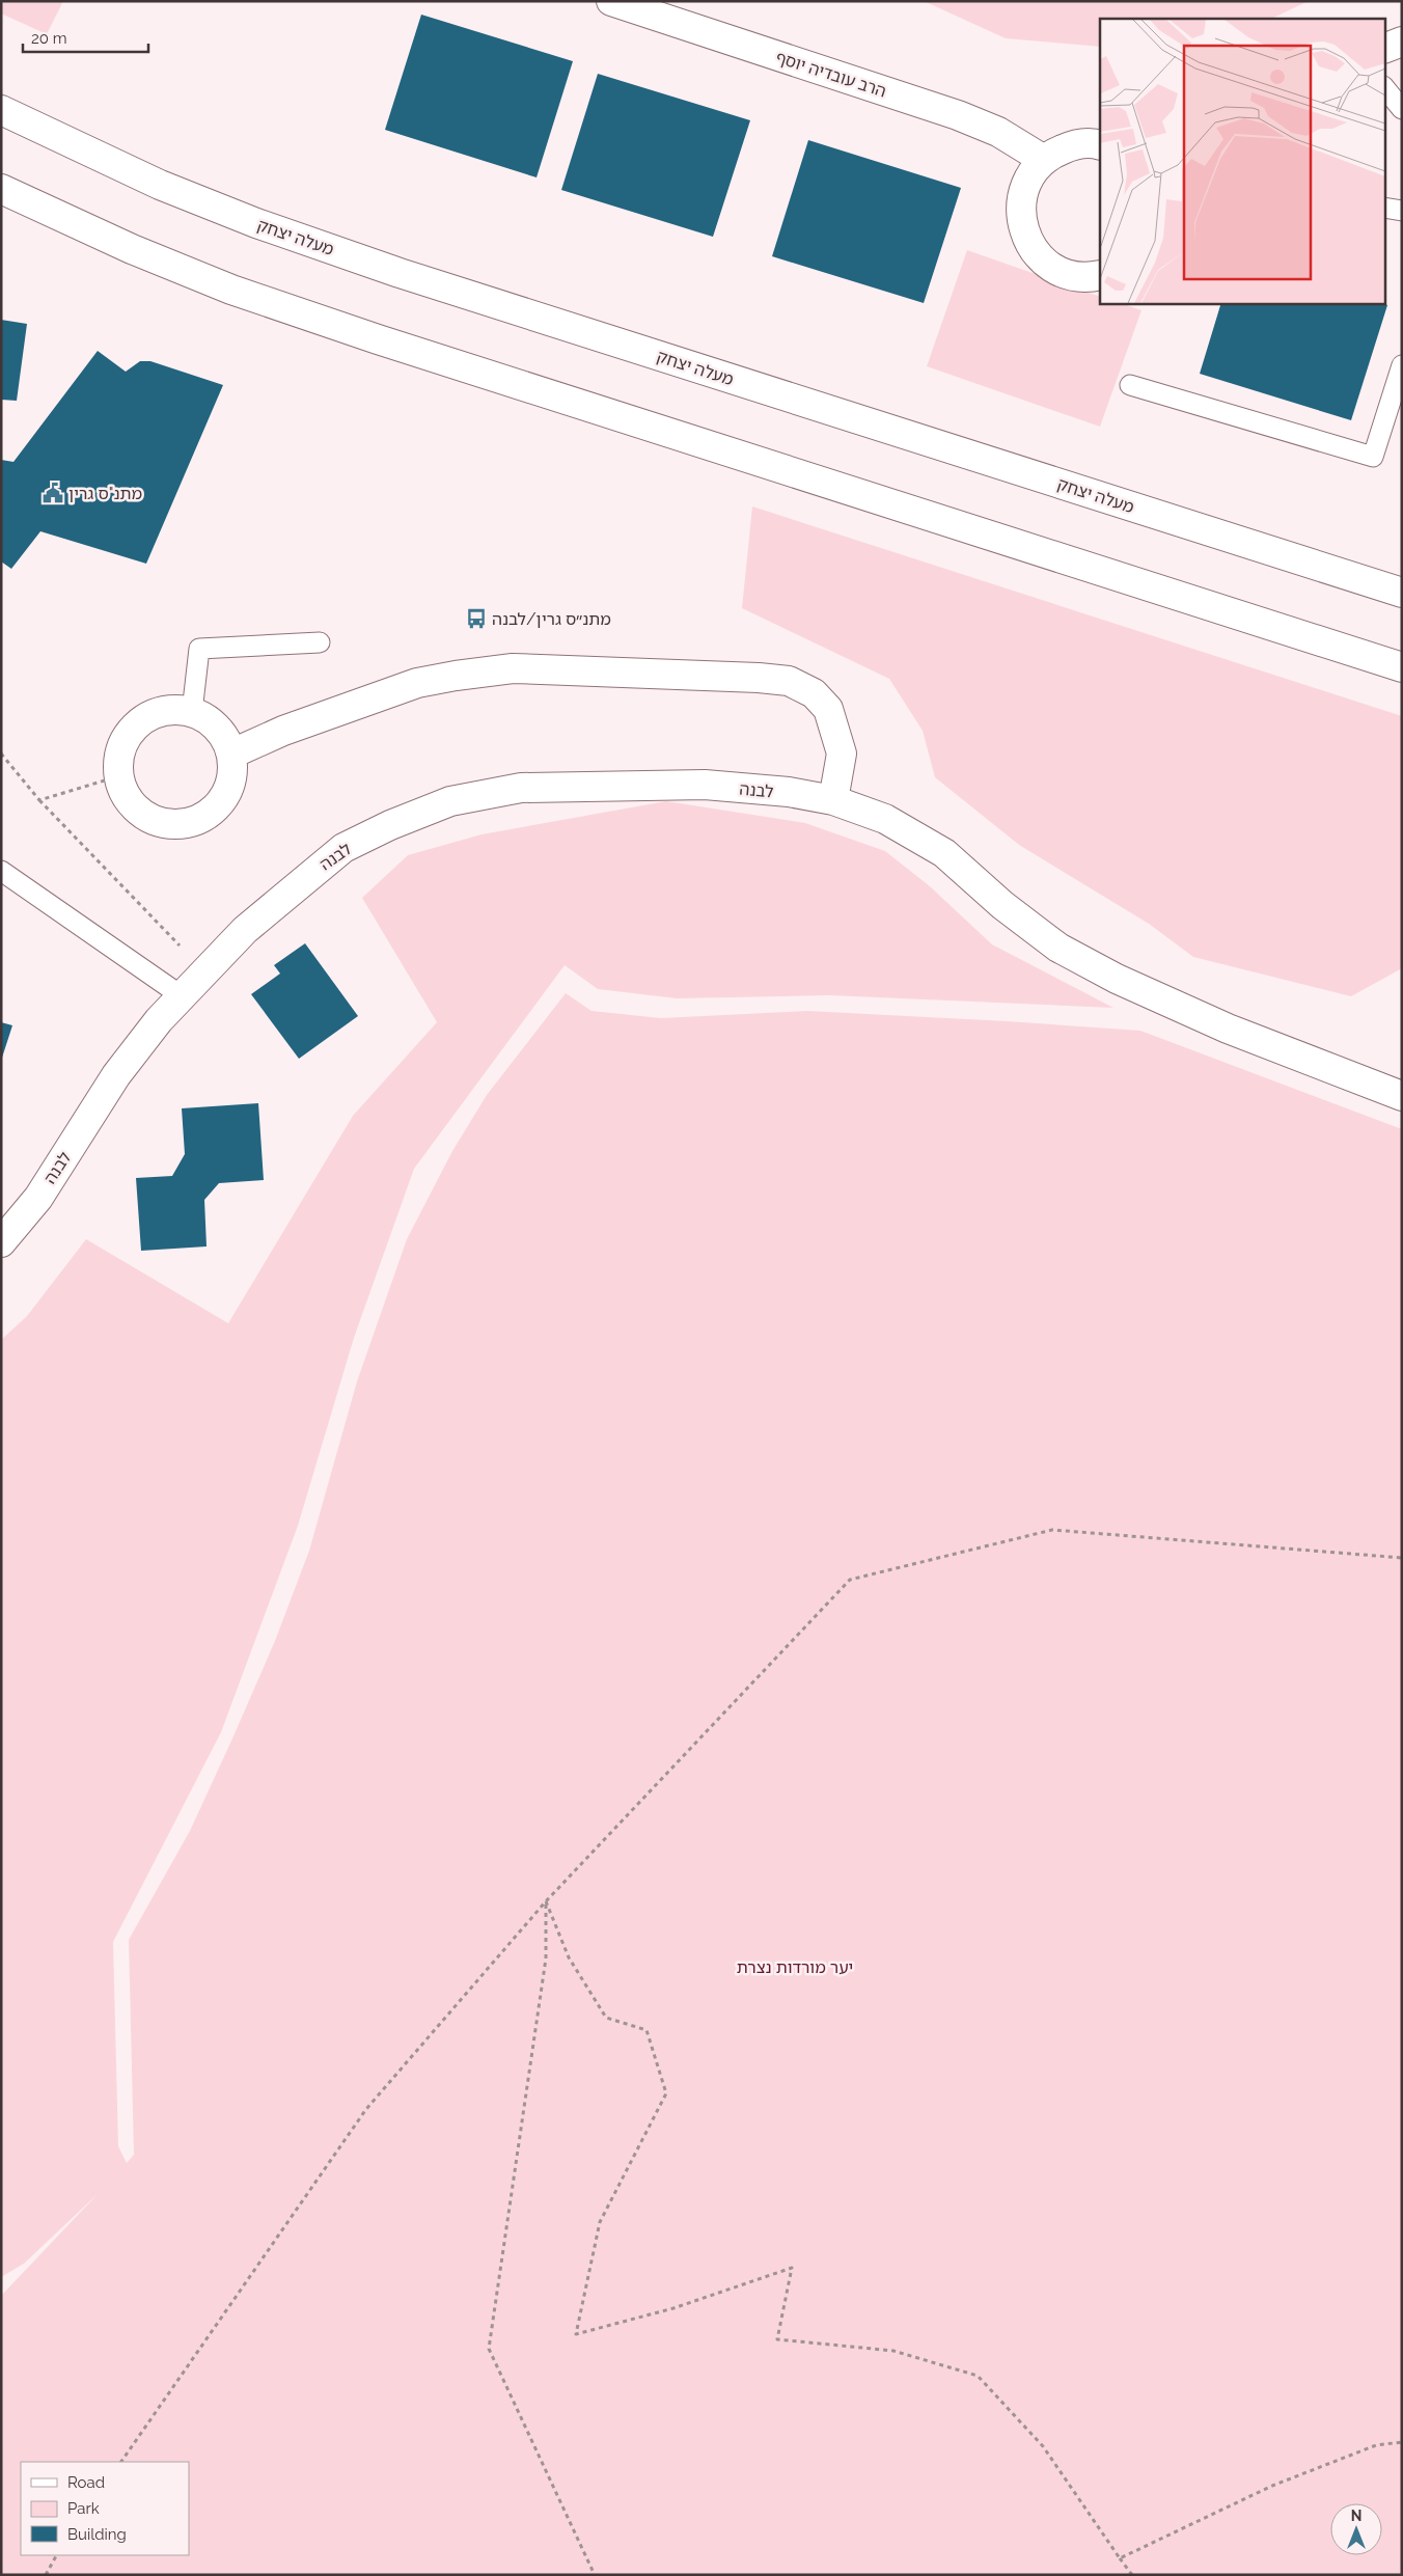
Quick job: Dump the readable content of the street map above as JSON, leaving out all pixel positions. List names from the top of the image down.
{
  "streets": {
    "street": ["הרב עובדיה יוסף", "מעלה יצחק", "לבנה"]
  },
  "parks": ["יער מורדות נצרת"],
  "places": {
    "public building": ["מתנ\"ס גרין"],
    "bus stop": ["מתנ״ס גרין/לבנה"]
  },
  "legend": ["Road", "Park", "Building"],
  "scale_bar": "20 m",
  "north": "top"
}
